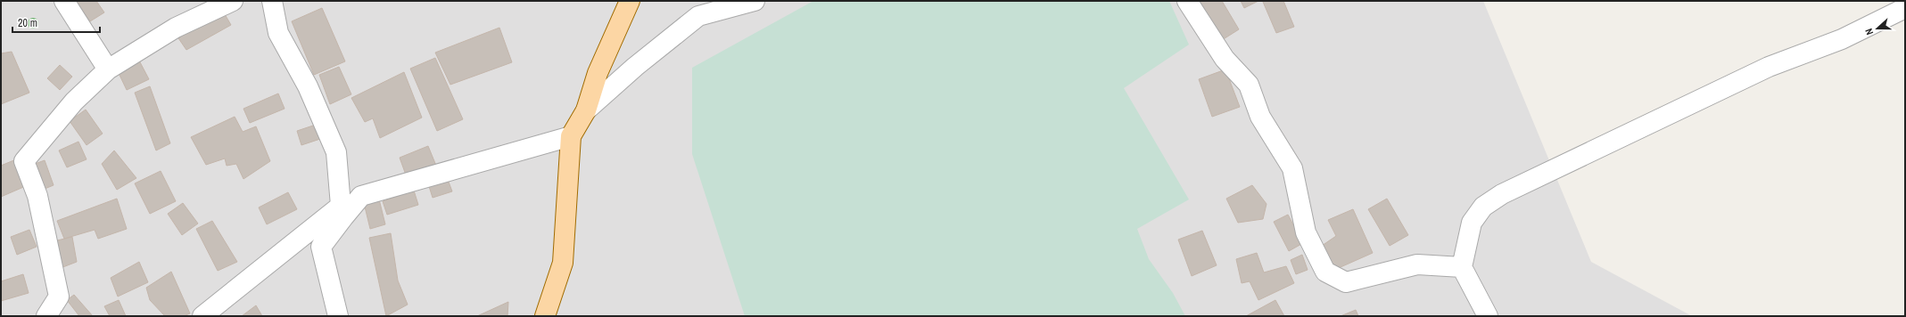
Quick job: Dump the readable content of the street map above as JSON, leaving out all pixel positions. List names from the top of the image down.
{
  "scale_bar": "20 m",
  "north": "left"
}
